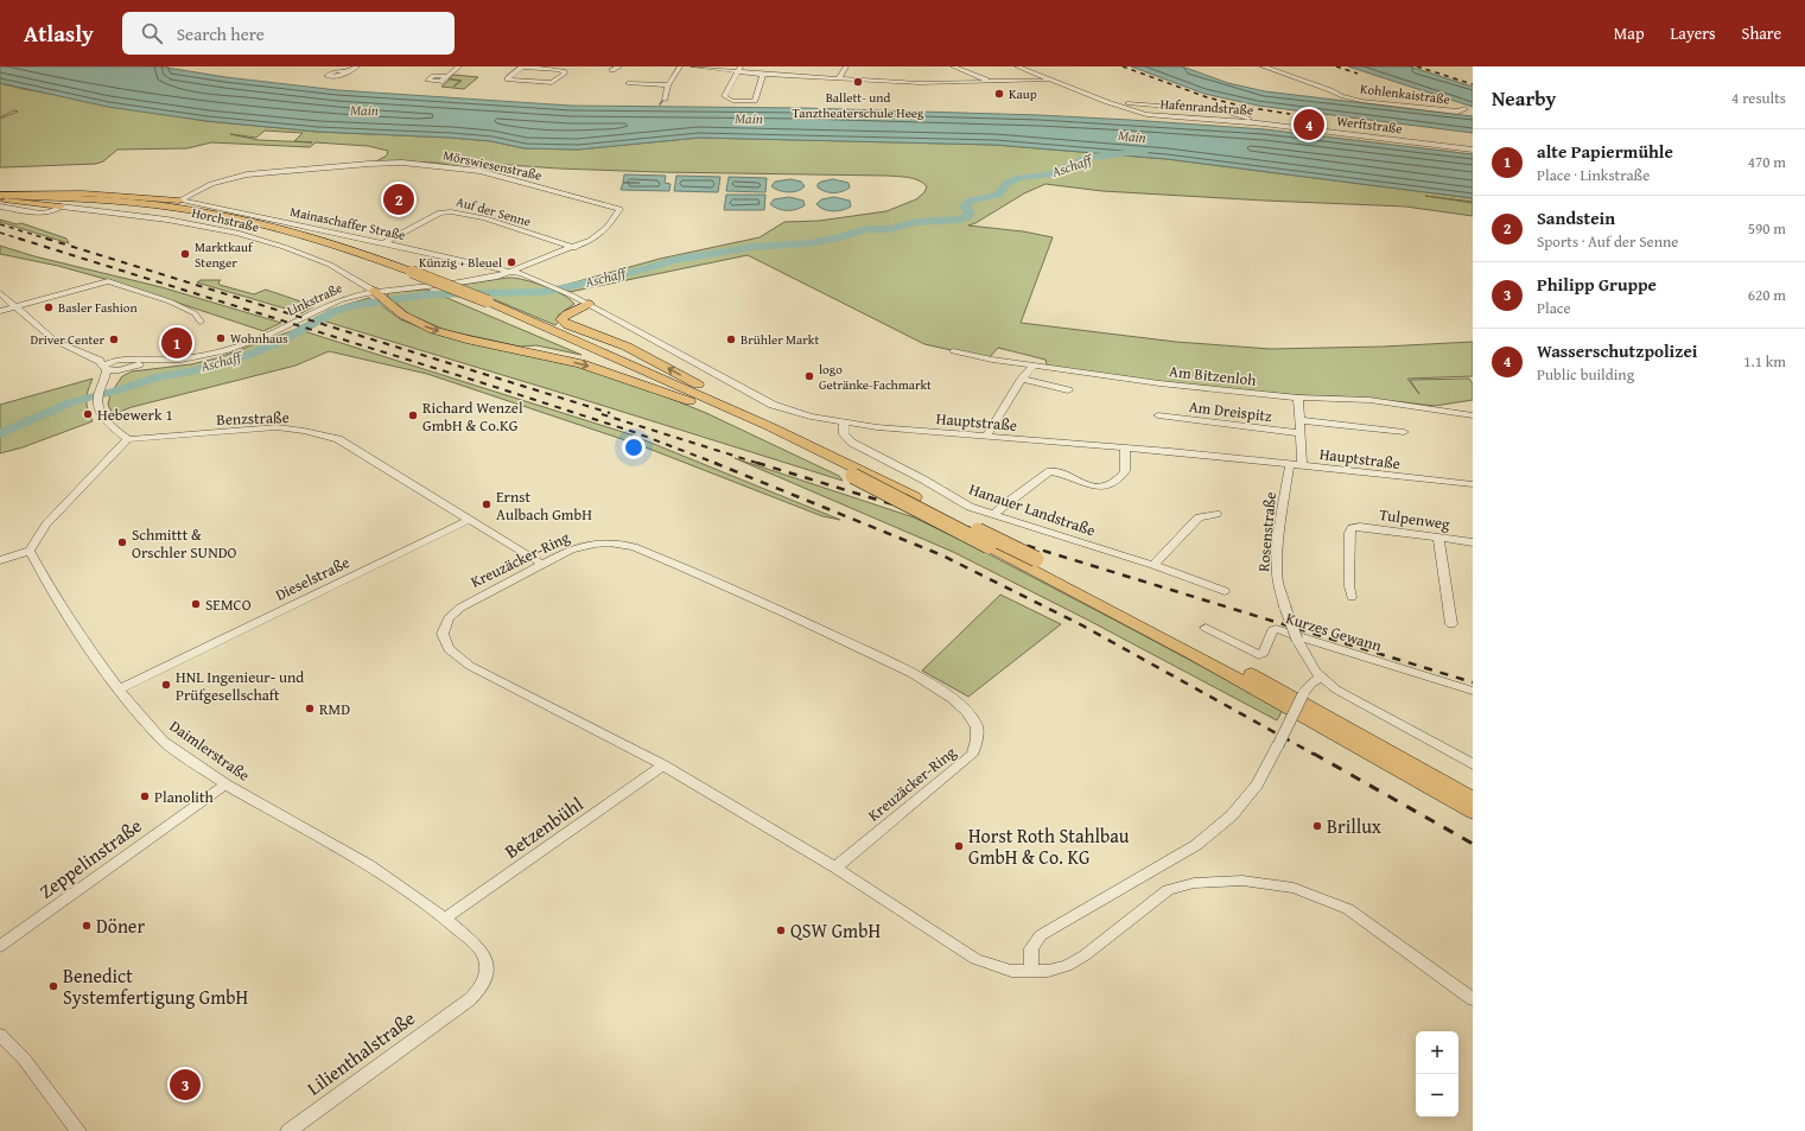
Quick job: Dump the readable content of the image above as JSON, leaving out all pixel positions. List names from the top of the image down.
{
  "streets": {
    "street": [
      "Kohlenkaistraße",
      "Hafenrandstraße",
      "Werftstraße",
      "Mörswiesenstraße",
      "Auf der Senne",
      "Horchstraße",
      "Mainaschaffer Straße",
      "Linkstraße",
      "Am Bitzenloh",
      "Am Dreispitz",
      "Benzstraße",
      "Hauptstraße",
      "Hanauer Landstraße",
      "Tulpenweg",
      "Rosenstraße",
      "Kreuzäcker-Ring",
      "Dieselstraße",
      "Kurzes Gewann",
      "Daimlerstraße",
      "Betzenbühl",
      "Zeppelinstraße",
      "Lilienthalstraße"
    ]
  },
  "crossings": [
    ["Hafenrandstraße", "Werftstraße"],
    ["Mörswiesenstraße", "Auf der Senne"],
    ["Mörswiesenstraße", "Mainaschaffer Straße"],
    ["Mörswiesenstraße", "Linkstraße"],
    ["Mörswiesenstraße", "Hauptstraße"],
    ["Auf der Senne", "Mainaschaffer Straße"],
    ["Horchstraße", "Linkstraße"],
    ["Mainaschaffer Straße", "Linkstraße"],
    ["Mainaschaffer Straße", "Hauptstraße"],
    ["Linkstraße", "Hauptstraße"],
    ["Benzstraße", "Kreuzäcker-Ring"],
    ["Benzstraße", "Dieselstraße"],
    ["Hauptstraße", "Hanauer Landstraße"],
    ["Hauptstraße", "Rosenstraße"],
    ["Kreuzäcker-Ring", "Betzenbühl"],
    ["Dieselstraße", "Daimlerstraße"],
    ["Daimlerstraße", "Betzenbühl"],
    ["Daimlerstraße", "Zeppelinstraße"],
    ["Daimlerstraße", "Lilienthalstraße"]
  ],
  "water": ["Main", "Aschaff"],
  "places": [
    "Ballett- und Tanztheaterschule Heeg",
    "Kaup",
    "Marktkauf Stenger",
    "Künzig + Bleuel",
    "Basler Fashion",
    "Wohnhaus",
    "Driver Center",
    "Brühler Markt",
    "logo Getränke-Fachmarkt",
    "Hebewerk 1",
    "Richard Wenzel GmbH & Co.KG",
    "Ernst Aulbach GmbH",
    "Schmittt & Orschler SUNDO",
    "SEMCO",
    "HNL Ingenieur- und Prüfgesellschaft",
    "RMD",
    "Planolith",
    "Brillux",
    "Horst Roth Stahlbau GmbH & Co. KG",
    "Döner",
    "QSW GmbH",
    "Benedict Systemfertigung GmbH"
  ],
  "page": {
    "header": "Atlasly",
    "search": "Search here",
    "nav": ["Map", "Layers", "Share"],
    "heading": ["Nearby", "4 results"],
    "pins": [
      "4",
      "2",
      "1",
      "3"
    ],
    "list": [
      {
        "mark": "1",
        "name": "alte Papiermühle",
        "note": "Place · Linkstraße",
        "value": "470 m"
      },
      {
        "mark": "2",
        "name": "Sandstein",
        "note": "Sports · Auf der Senne",
        "value": "590 m"
      },
      {
        "mark": "3",
        "name": "Philipp Gruppe",
        "note": "Place",
        "value": "620 m"
      },
      {
        "mark": "4",
        "name": "Wasserschutzpolizei",
        "note": "Public building",
        "value": "1.1 km"
      }
    ],
    "map_buttons": ["+", "−"]
  }
}
